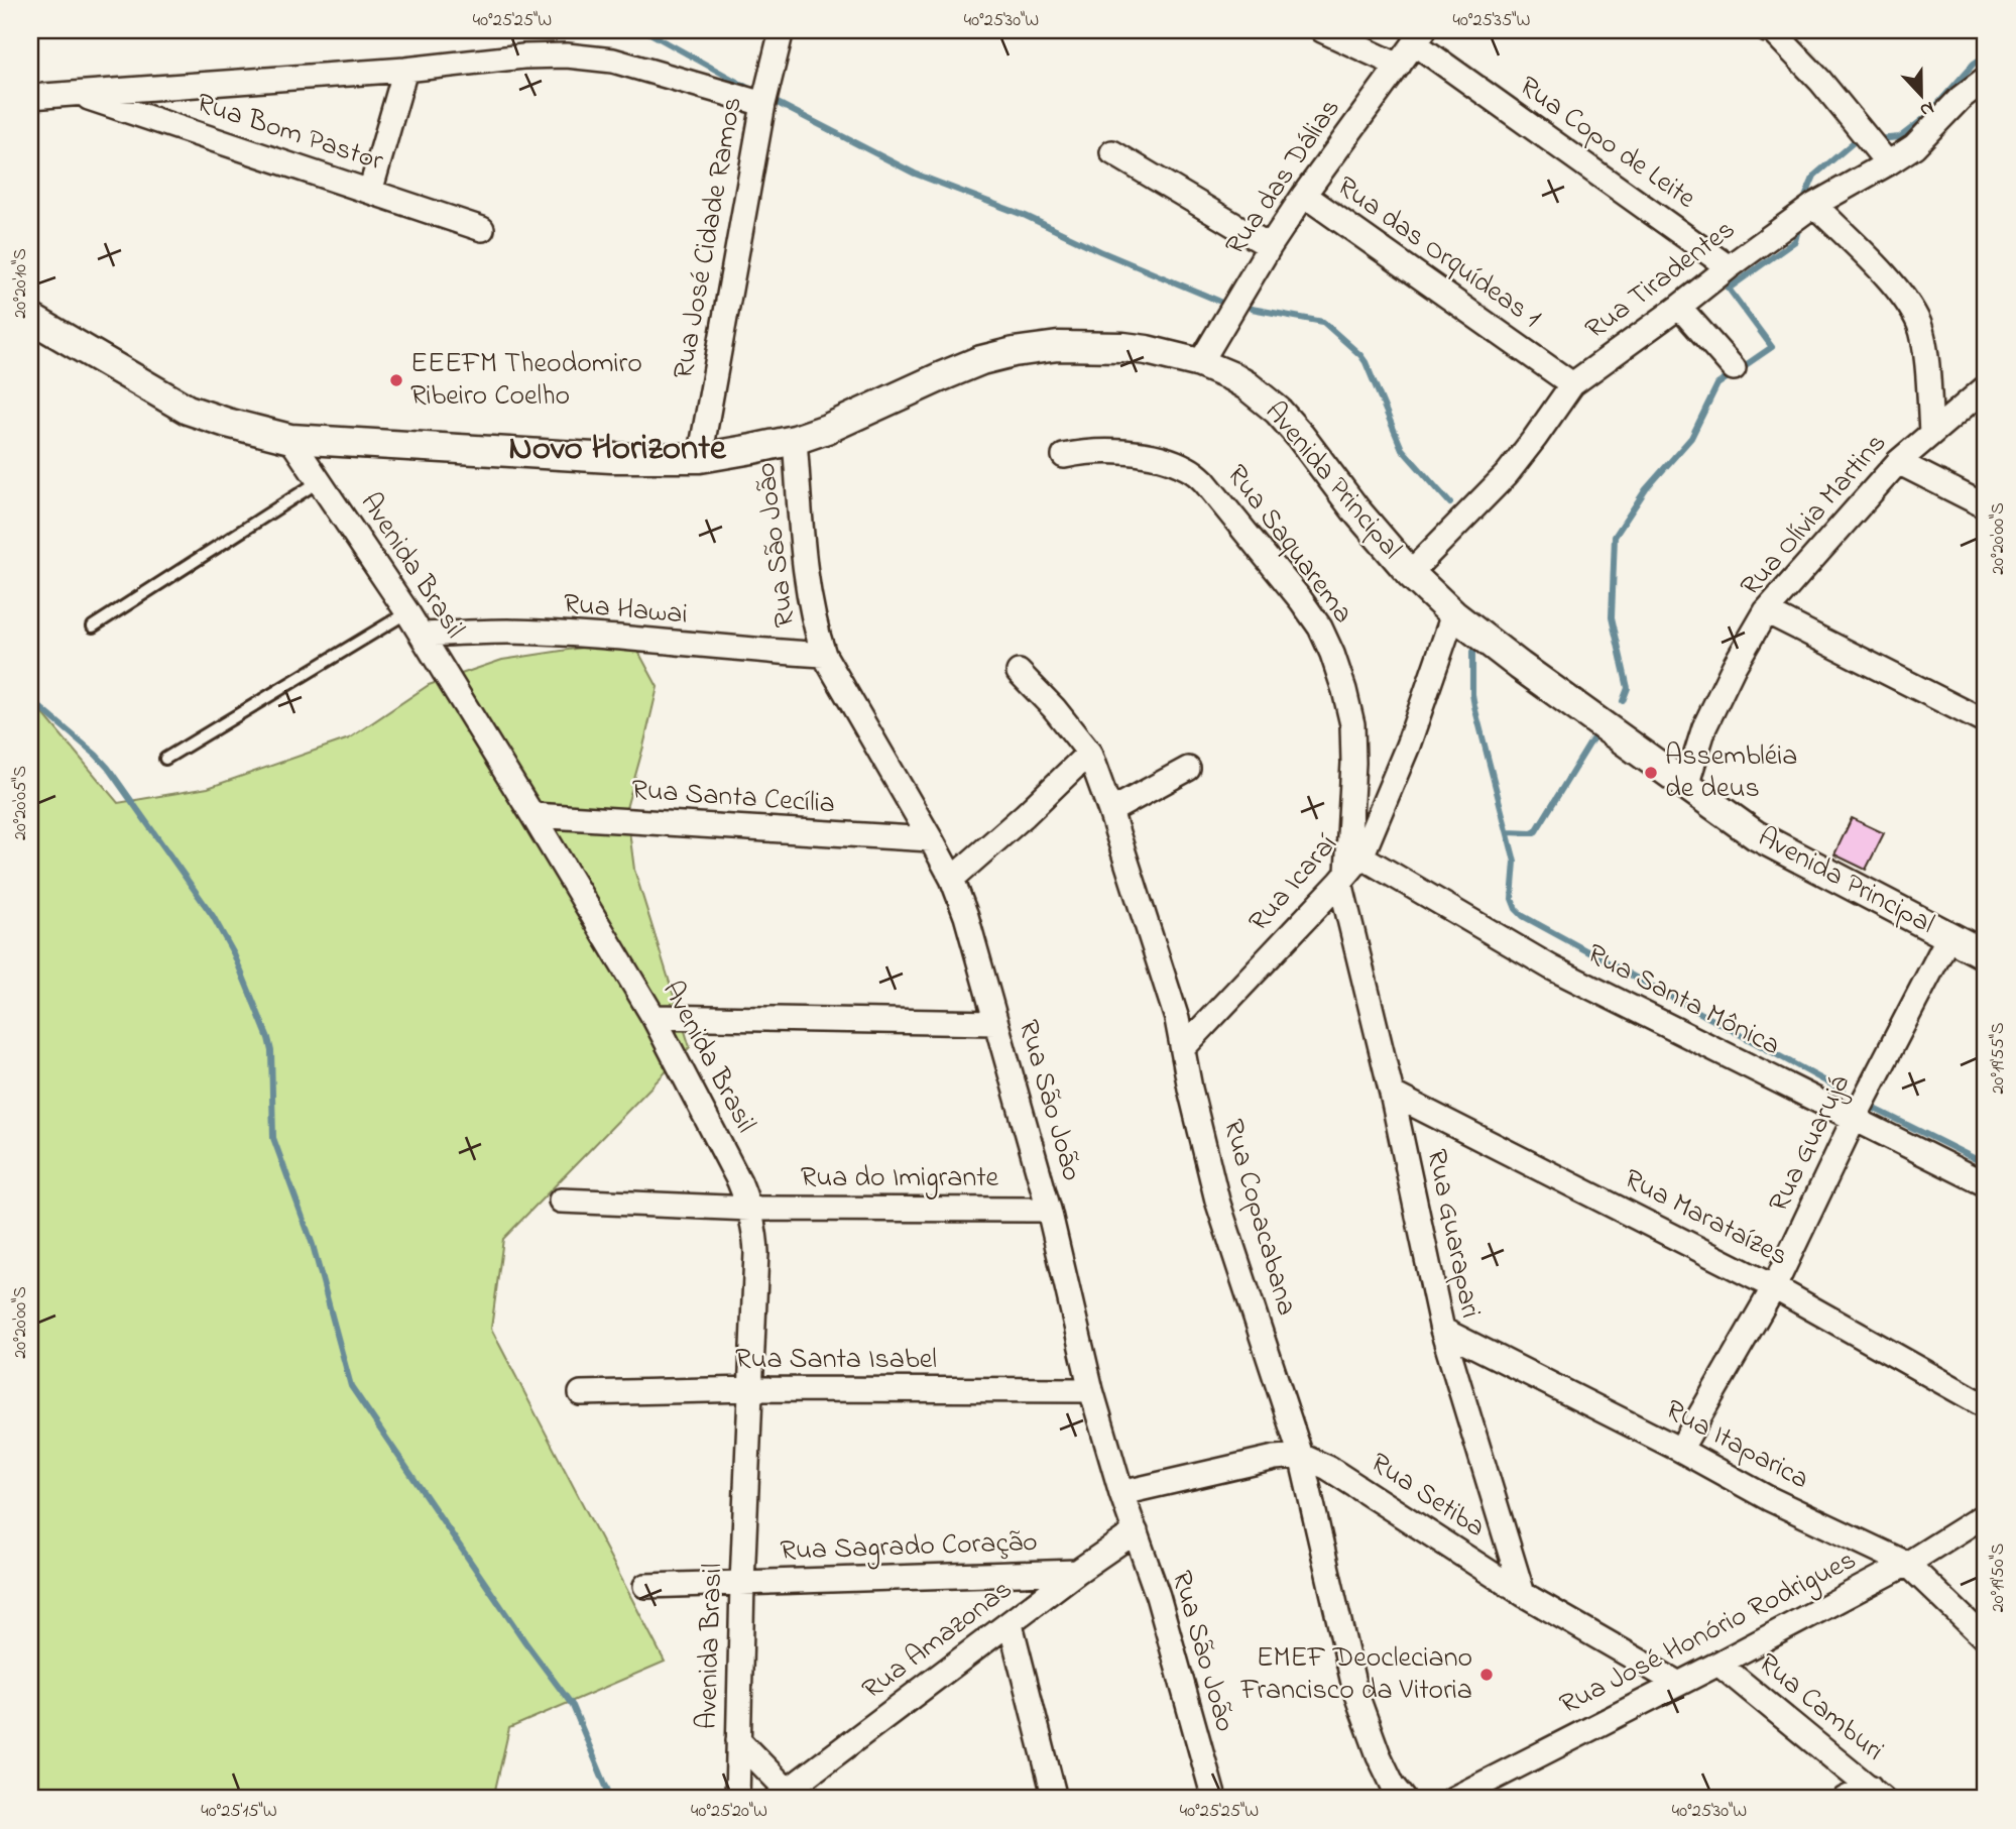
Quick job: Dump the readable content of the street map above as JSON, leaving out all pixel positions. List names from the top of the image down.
{
  "streets": {
    "street": [
      "Rua Bom Pastor",
      "Rua Copo de Leite",
      "Rua das Dálias",
      "Rua José Cidade Ramos",
      "Rua das Orquídeas 1",
      "Rua Tiradentes",
      "Avenida Principal",
      "Rua Olívia Martins",
      "Rua São João",
      "Rua Saquarema",
      "Avenida Brasil",
      "Rua Hawai",
      "Rua Santa Cecília",
      "Rua Icaraí",
      "Rua Santa Mônica",
      "Rua Guarujá",
      "Rua do Imigrante",
      "Rua Copacabana",
      "Rua Marataízes",
      "Rua Guarapari",
      "Rua Santa Isabel",
      "Rua Itaparica",
      "Rua Setiba",
      "Rua Sagrado Coração",
      "Rua José Honório Rodrigues",
      "Rua Amazonas",
      "Rua Camburi"
    ]
  },
  "crossings": [
    ["Rua Copo de Leite", "Rua das Dálias"],
    ["Rua Copo de Leite", "Rua Tiradentes"],
    ["Rua das Dálias", "Rua das Orquídeas 1"],
    ["Rua das Dálias", "Avenida Principal"],
    ["Rua José Cidade Ramos", "Avenida Principal"],
    ["Rua das Orquídeas 1", "Rua Tiradentes"],
    ["Rua Tiradentes", "Avenida Principal"],
    ["Avenida Principal", "Rua Olívia Martins"],
    ["Avenida Principal", "Rua São João"],
    ["Avenida Principal", "Avenida Brasil"],
    ["Avenida Principal", "Rua Icaraí"],
    ["Avenida Principal", "Rua Guarujá"],
    ["Rua São João", "Rua Hawai"],
    ["Rua São João", "Rua Santa Cecília"],
    ["Rua São João", "Rua do Imigrante"],
    ["Rua São João", "Rua Santa Isabel"],
    ["Rua São João", "Rua Amazonas"],
    ["Rua Saquarema", "Rua Icaraí"],
    ["Rua Saquarema", "Rua Santa Mônica"],
    ["Rua Saquarema", "Rua Guarapari"],
    ["Avenida Brasil", "Rua Hawai"],
    ["Avenida Brasil", "Rua Santa Cecília"],
    ["Avenida Brasil", "Rua do Imigrante"],
    ["Avenida Brasil", "Rua Santa Isabel"],
    ["Avenida Brasil", "Rua Sagrado Coração"],
    ["Rua Icaraí", "Rua Santa Mônica"],
    ["Rua Icaraí", "Rua Copacabana"],
    ["Rua Icaraí", "Rua Guarapari"],
    ["Rua Santa Mônica", "Rua Guarujá"],
    ["Rua Santa Mônica", "Rua Guarapari"],
    ["Rua Guarujá", "Rua Marataízes"],
    ["Rua Guarujá", "Rua Itaparica"],
    ["Rua Copacabana", "Rua Setiba"],
    ["Rua Marataízes", "Rua Guarapari"],
    ["Rua Guarapari", "Rua Itaparica"],
    ["Rua Guarapari", "Rua Setiba"],
    ["Rua Itaparica", "Rua José Honório Rodrigues"],
    ["Rua Setiba", "Rua José Honório Rodrigues"],
    ["Rua Sagrado Coração", "Rua Amazonas"],
    ["Rua José Honório Rodrigues", "Rua Camburi"]
  ],
  "districts": ["Novo Horizonte"],
  "places": ["EEEFM Theodomiro Ribeiro Coelho", "Assembléia de deus", "EMEF Deocleciano Francisco da Vitoria"],
  "north": "bottom",
  "coordinates": [
    "40°25'25\"W",
    "40°25'30\"W",
    "40°25'35\"W",
    "20°20'10\"S",
    "20°20'00\"S",
    "20°20'05\"S",
    "20°19'55\"S",
    "20°19'50\"S",
    "40°25'15\"W",
    "40°25'20\"W"
  ]
}
